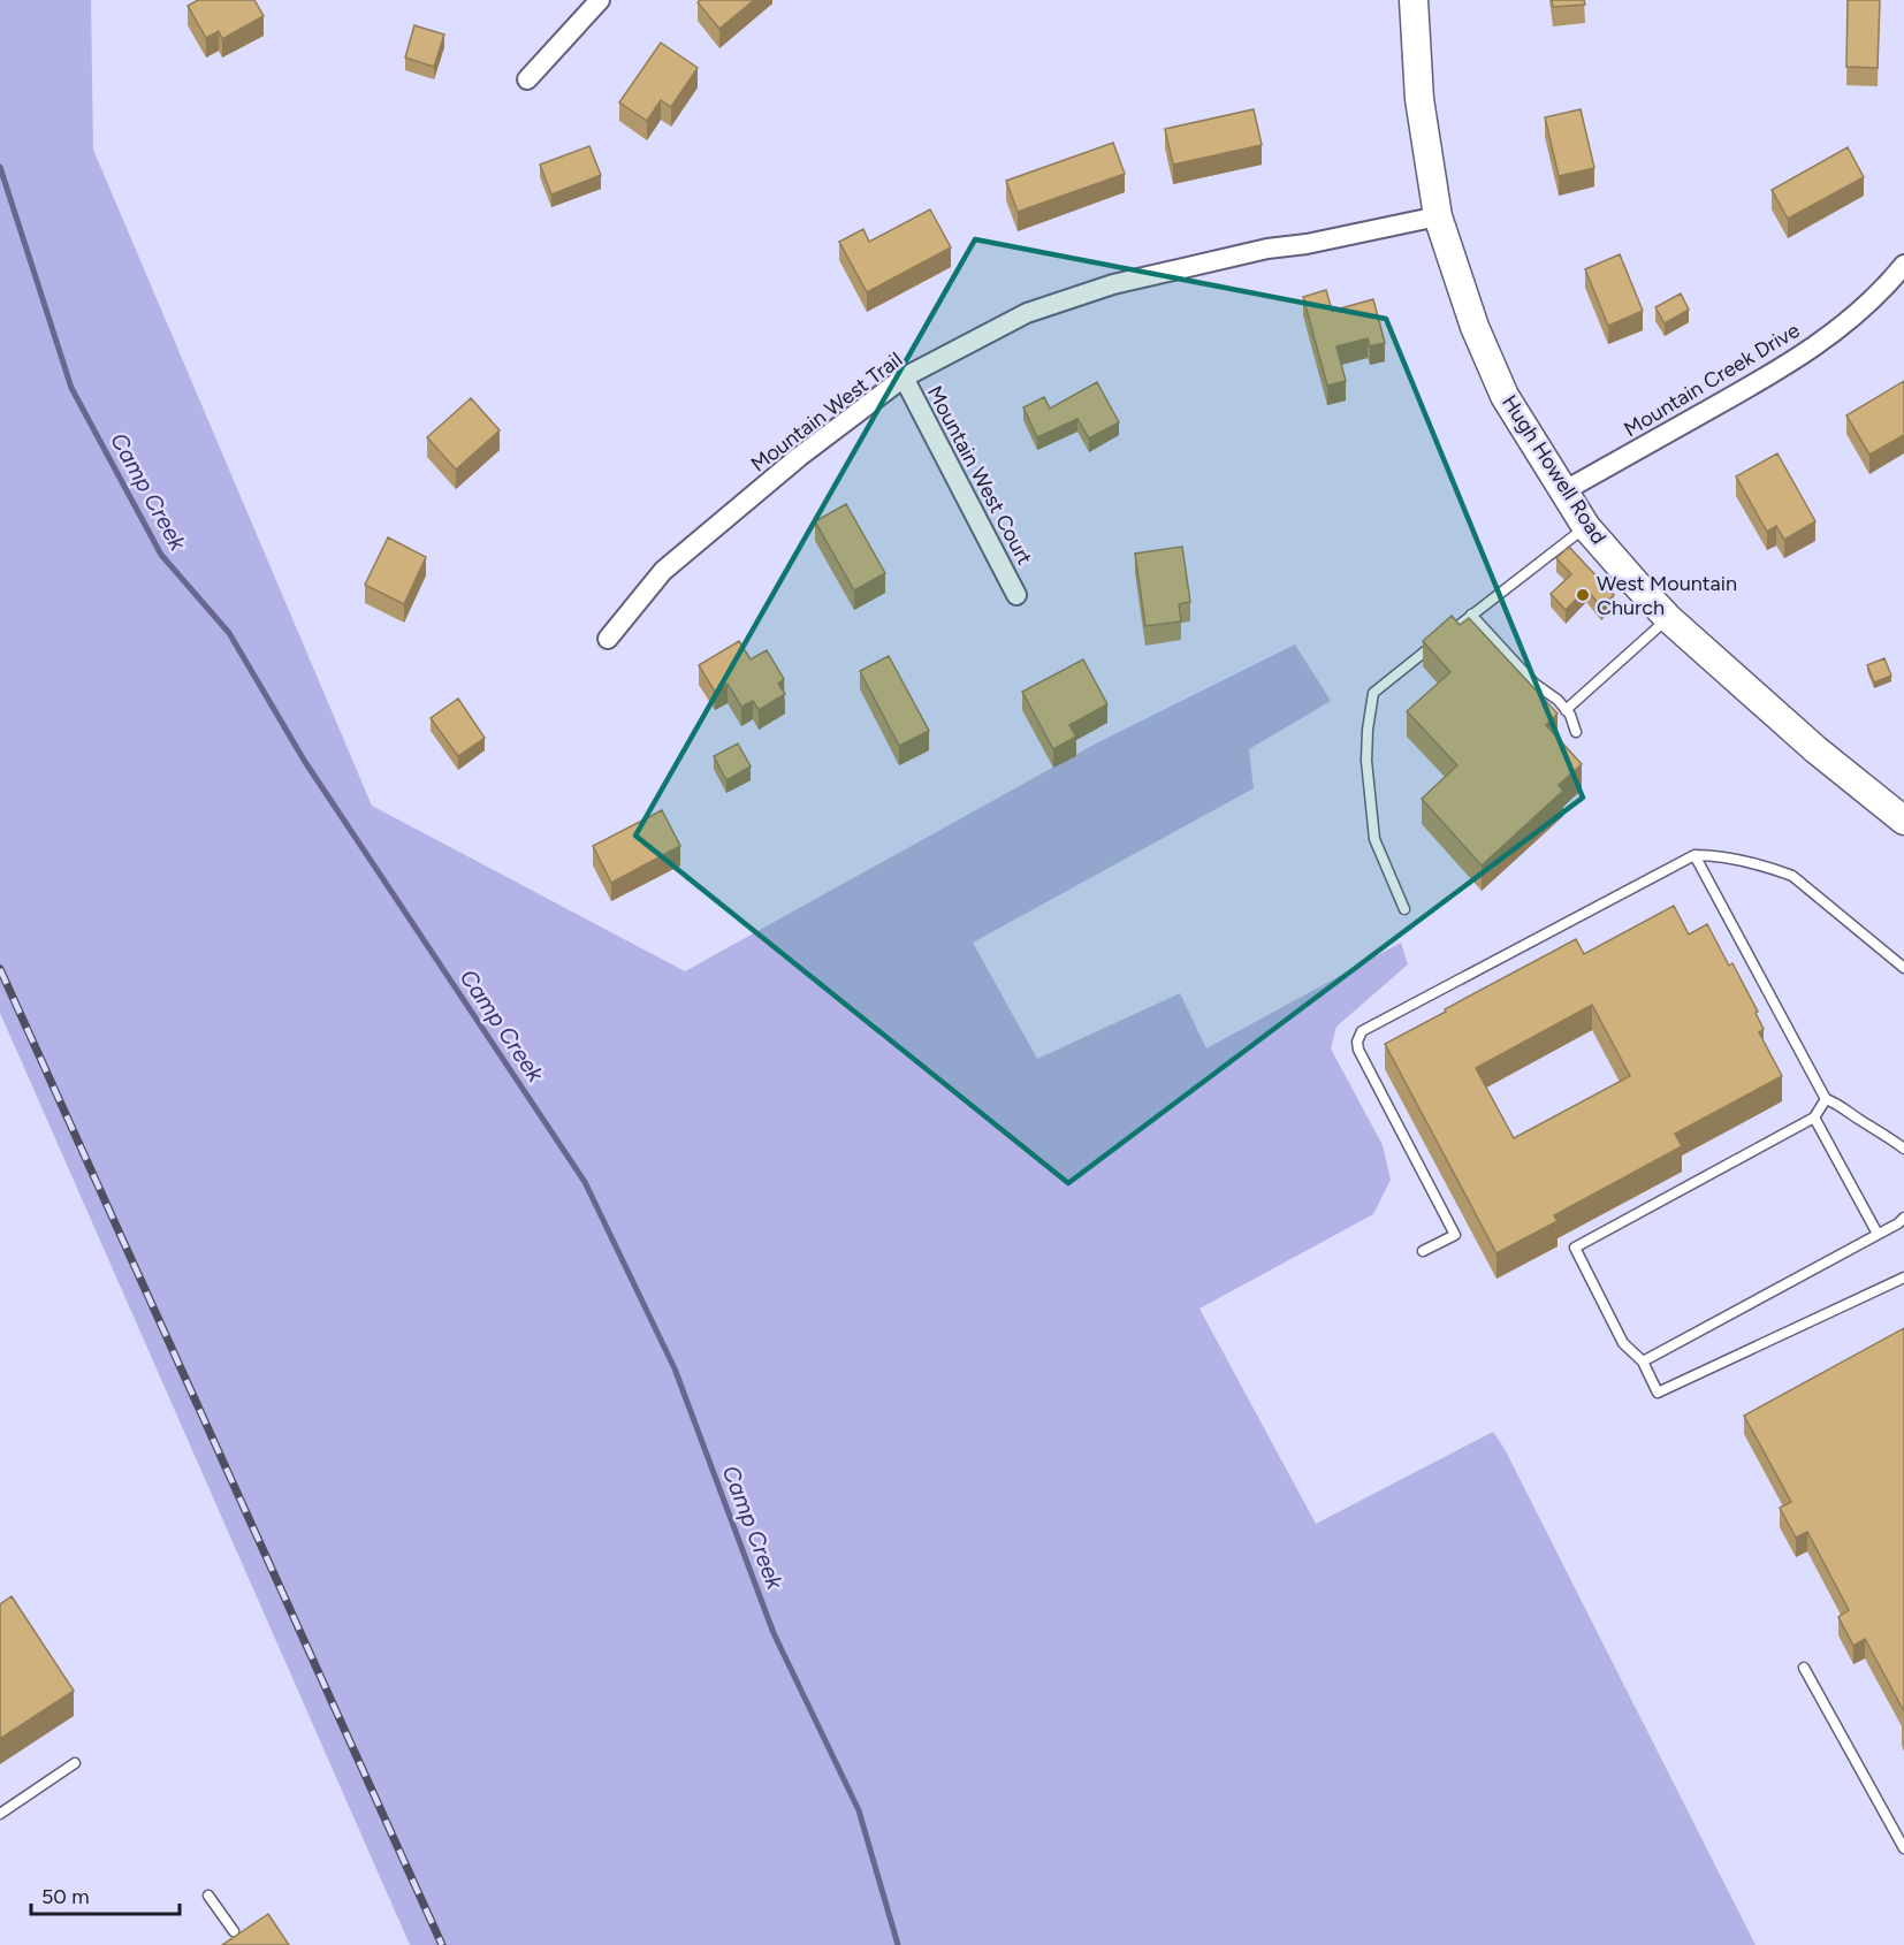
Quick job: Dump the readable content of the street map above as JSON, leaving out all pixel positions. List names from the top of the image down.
{
  "streets": {
    "main road": ["Hugh Howell Road"],
    "street": ["Mountain Creek Drive", "Mountain West Trail", "Mountain West Court"]
  },
  "crossings": [
    ["Mountain Creek Drive", "Hugh Howell Road"],
    ["Mountain West Trail", "Hugh Howell Road"],
    ["Mountain West Trail", "Mountain West Court"]
  ],
  "water": ["Camp Creek"],
  "places": ["West Mountain Church"],
  "scale_bar": "50 m"
}
